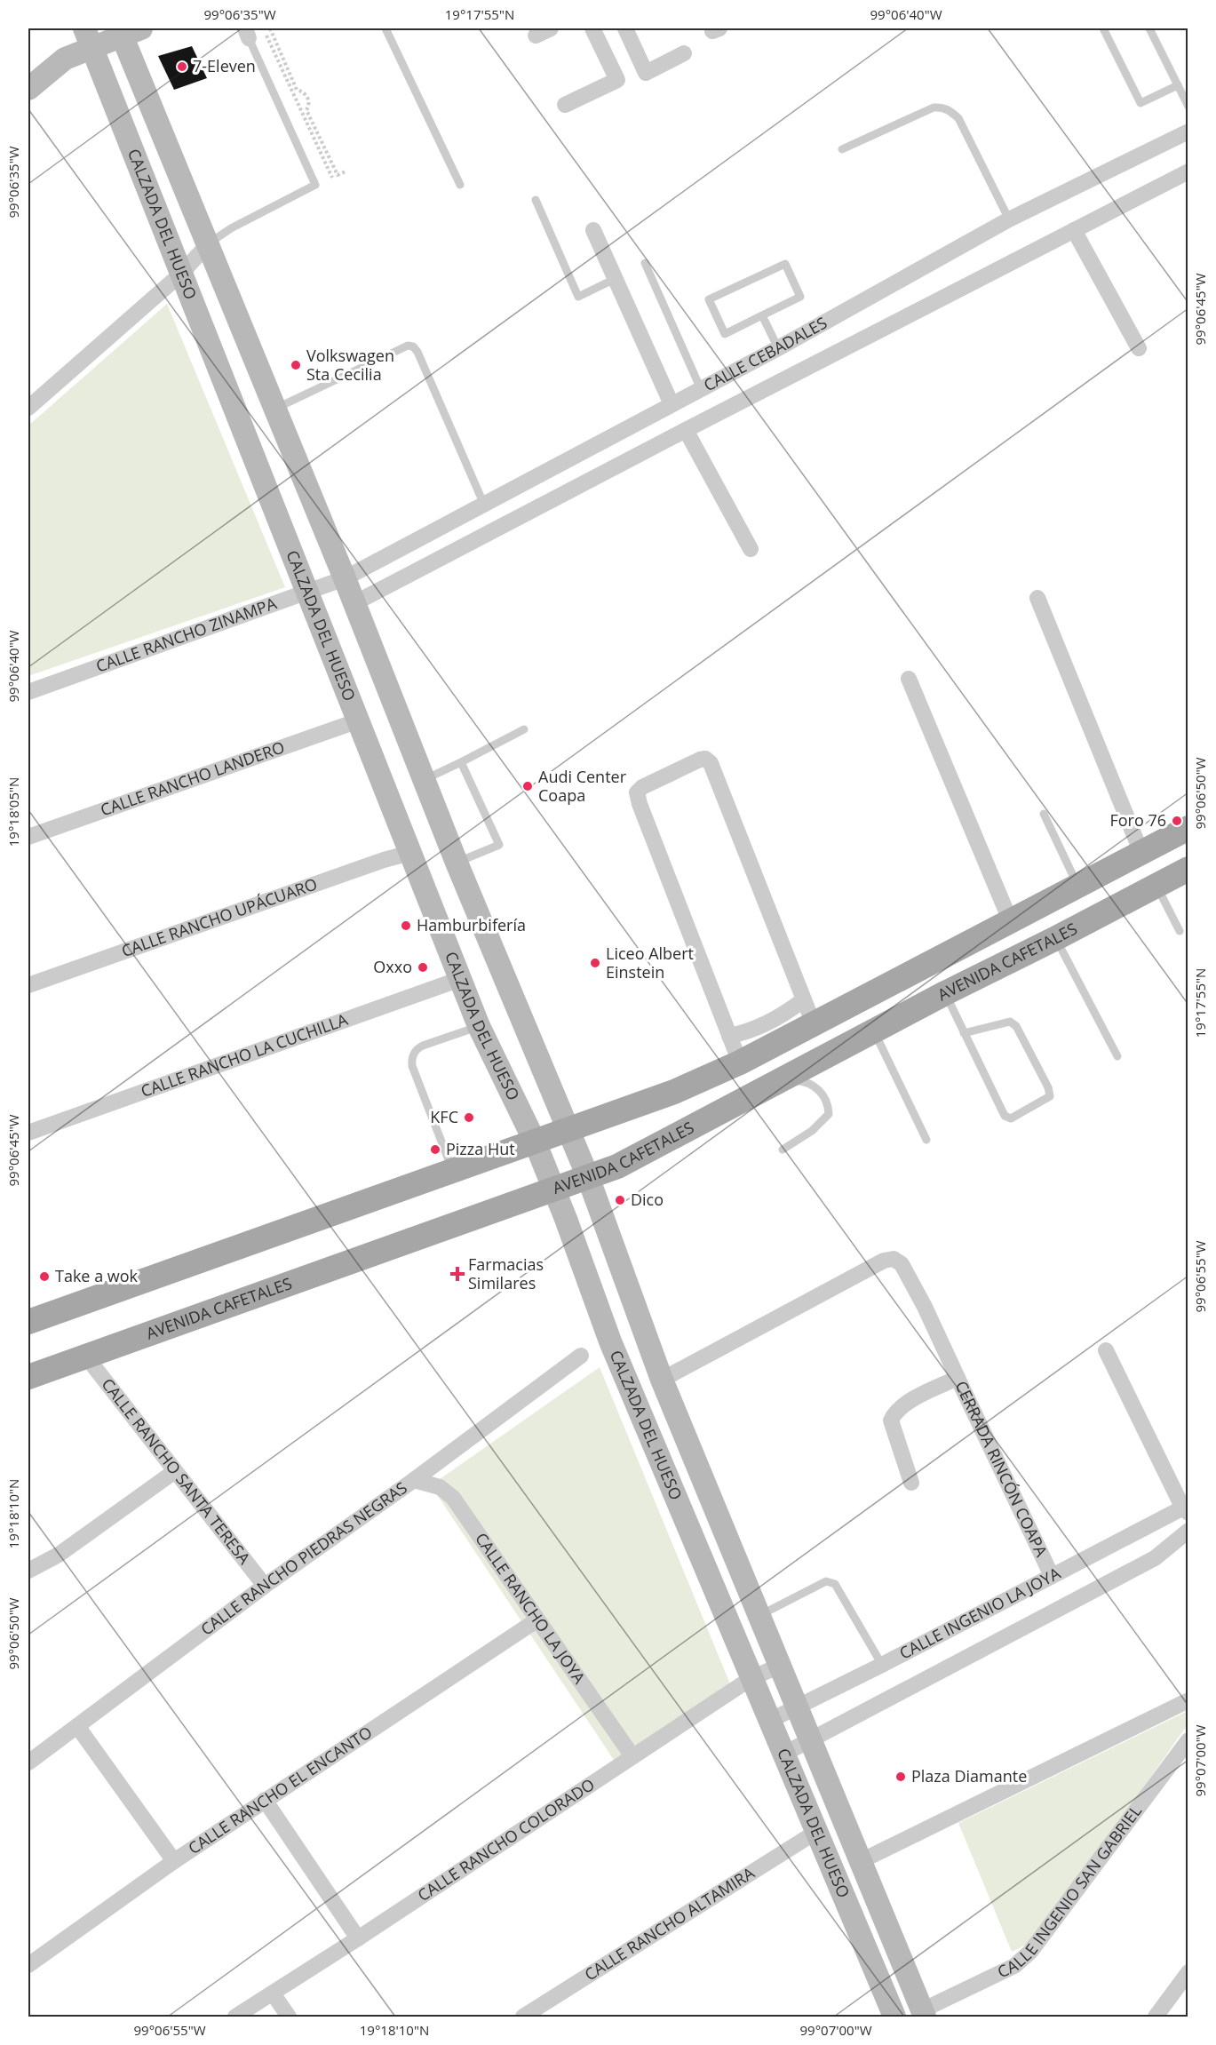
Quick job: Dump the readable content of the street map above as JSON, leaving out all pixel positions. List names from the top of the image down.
{
  "streets": {
    "main road": ["CALZADA DEL HUESO", "AVENIDA CAFETALES"],
    "street": [
      "CALLE CEBADALES",
      "CALLE RANCHO ZINAMPA",
      "CALLE RANCHO LANDERO",
      "CALLE RANCHO UPÁCUARO",
      "CALLE RANCHO LA CUCHILLA",
      "CERRADA RINCÓN COAPA",
      "CALLE RANCHO SANTA TERESA",
      "CALLE RANCHO PIEDRAS NEGRAS",
      "CALLE RANCHO LA JOYA",
      "CALLE INGENIO LA JOYA",
      "CALLE RANCHO EL ENCANTO",
      "CALLE RANCHO COLORADO",
      "CALLE INGENIO SAN GABRIEL",
      "CALLE RANCHO ALTAMIRA"
    ]
  },
  "crossings": [
    ["CALZADA DEL HUESO", "CALLE CEBADALES"],
    ["CALZADA DEL HUESO", "CALLE RANCHO ZINAMPA"],
    ["CALZADA DEL HUESO", "CALLE RANCHO LANDERO"],
    ["CALZADA DEL HUESO", "CALLE RANCHO UPÁCUARO"],
    ["CALZADA DEL HUESO", "AVENIDA CAFETALES"],
    ["CALZADA DEL HUESO", "CALLE RANCHO LA CUCHILLA"],
    ["CALZADA DEL HUESO", "CALLE INGENIO LA JOYA"],
    ["CALZADA DEL HUESO", "CALLE RANCHO COLORADO"],
    ["CALZADA DEL HUESO", "CALLE INGENIO SAN GABRIEL"],
    ["CALZADA DEL HUESO", "CALLE RANCHO ALTAMIRA"],
    ["CALLE CEBADALES", "CALLE RANCHO ZINAMPA"],
    ["AVENIDA CAFETALES", "CALLE RANCHO SANTA TERESA"],
    ["CERRADA RINCÓN COAPA", "CALLE INGENIO LA JOYA"],
    ["CALLE RANCHO SANTA TERESA", "CALLE RANCHO PIEDRAS NEGRAS"],
    ["CALLE RANCHO PIEDRAS NEGRAS", "CALLE RANCHO LA JOYA"],
    ["CALLE RANCHO LA JOYA", "CALLE RANCHO EL ENCANTO"],
    ["CALLE RANCHO LA JOYA", "CALLE RANCHO COLORADO"]
  ],
  "places": {
    "other": [
      "7-Eleven",
      "Volkswagen Sta Cecilia",
      "Audi Center Coapa",
      "Foro 76",
      "Hamburbifería",
      "Liceo Albert Einstein",
      "Oxxo",
      "KFC",
      "Pizza Hut",
      "Dico",
      "Take a wok",
      "Plaza Diamante"
    ],
    "health": ["Farmacias Similares"]
  },
  "coordinates": [
    "99°06'35\"W",
    "19°17'55\"N",
    "99°06'40\"W",
    "99°06'45\"W",
    "99°06'50\"W",
    "19°18'05\"N",
    "99°06'55\"W",
    "19°18'10\"N",
    "99°07'00\"W"
  ]
}
